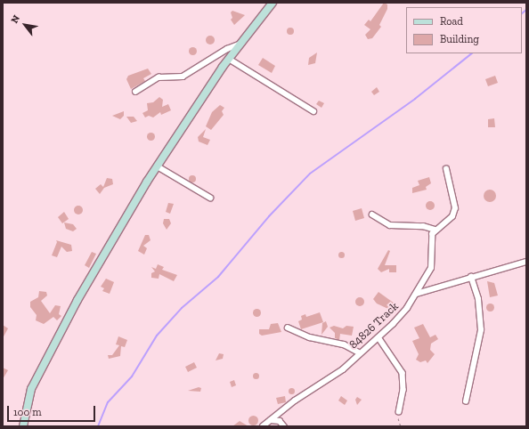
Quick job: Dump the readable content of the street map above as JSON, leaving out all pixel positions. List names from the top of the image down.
{
  "streets": {
    "street": ["84826 Track"]
  },
  "legend": ["Road", "Building"],
  "scale_bar": "100 m",
  "north": "top left"
}
